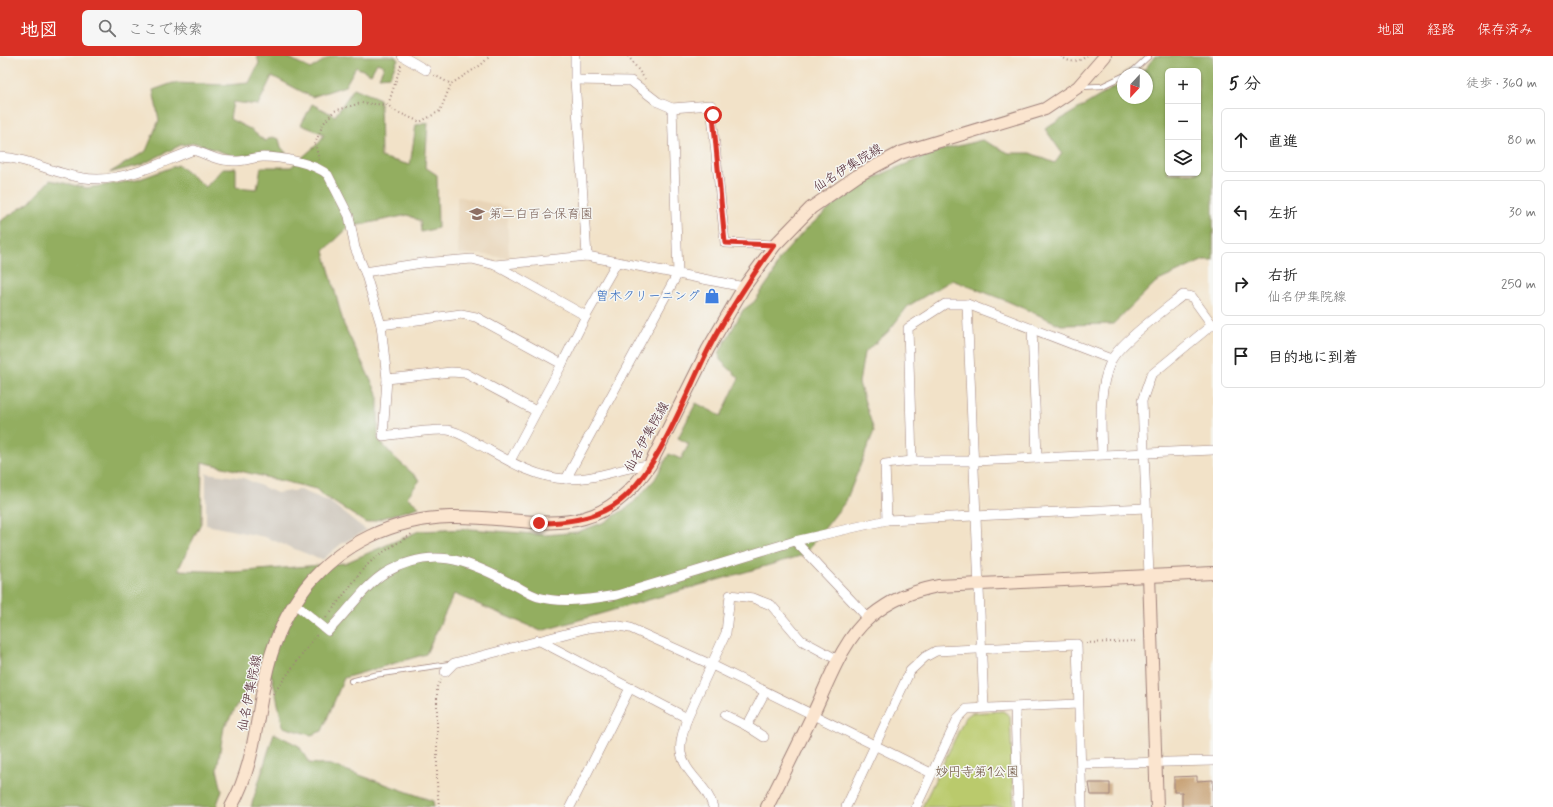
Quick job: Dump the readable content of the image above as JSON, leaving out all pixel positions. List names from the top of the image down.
{
  "streets": {
    "main road": ["仙名伊集院線"]
  },
  "parks": ["妙円寺第1公園"],
  "places": {
    "school or university": ["第二白百合保育園"],
    "shop": ["曽木クリーニング"]
  },
  "north": "bottom",
  "page": {
    "header": "地図",
    "search": "ここで検索",
    "nav": ["地図", "経路", "保存済み"],
    "heading": ["5 分", "徒歩 · 360 m"],
    "map_buttons": ["+", "−"],
    "list": [
      ["直進", "80 m"],
      ["左折", "30 m"],
      ["右折", "仙名伊集院線", "250 m"],
      "目的地に到着"
    ]
  }
}
